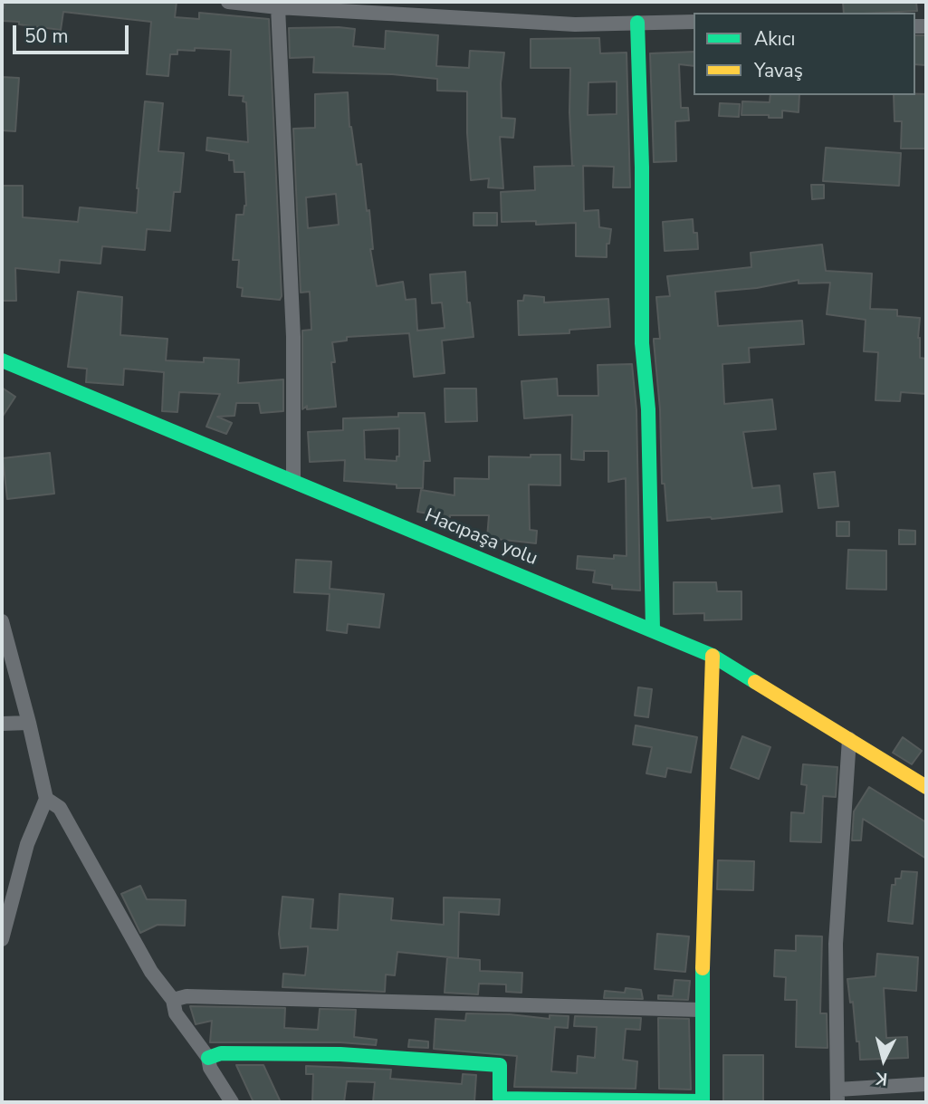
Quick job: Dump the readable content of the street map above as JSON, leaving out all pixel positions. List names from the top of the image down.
{
  "streets": {
    "street": ["Hacıpaşa yolu"]
  },
  "legend": ["Akıcı", "Yavaş"],
  "scale_bar": "50 m",
  "north": "bottom"
}
